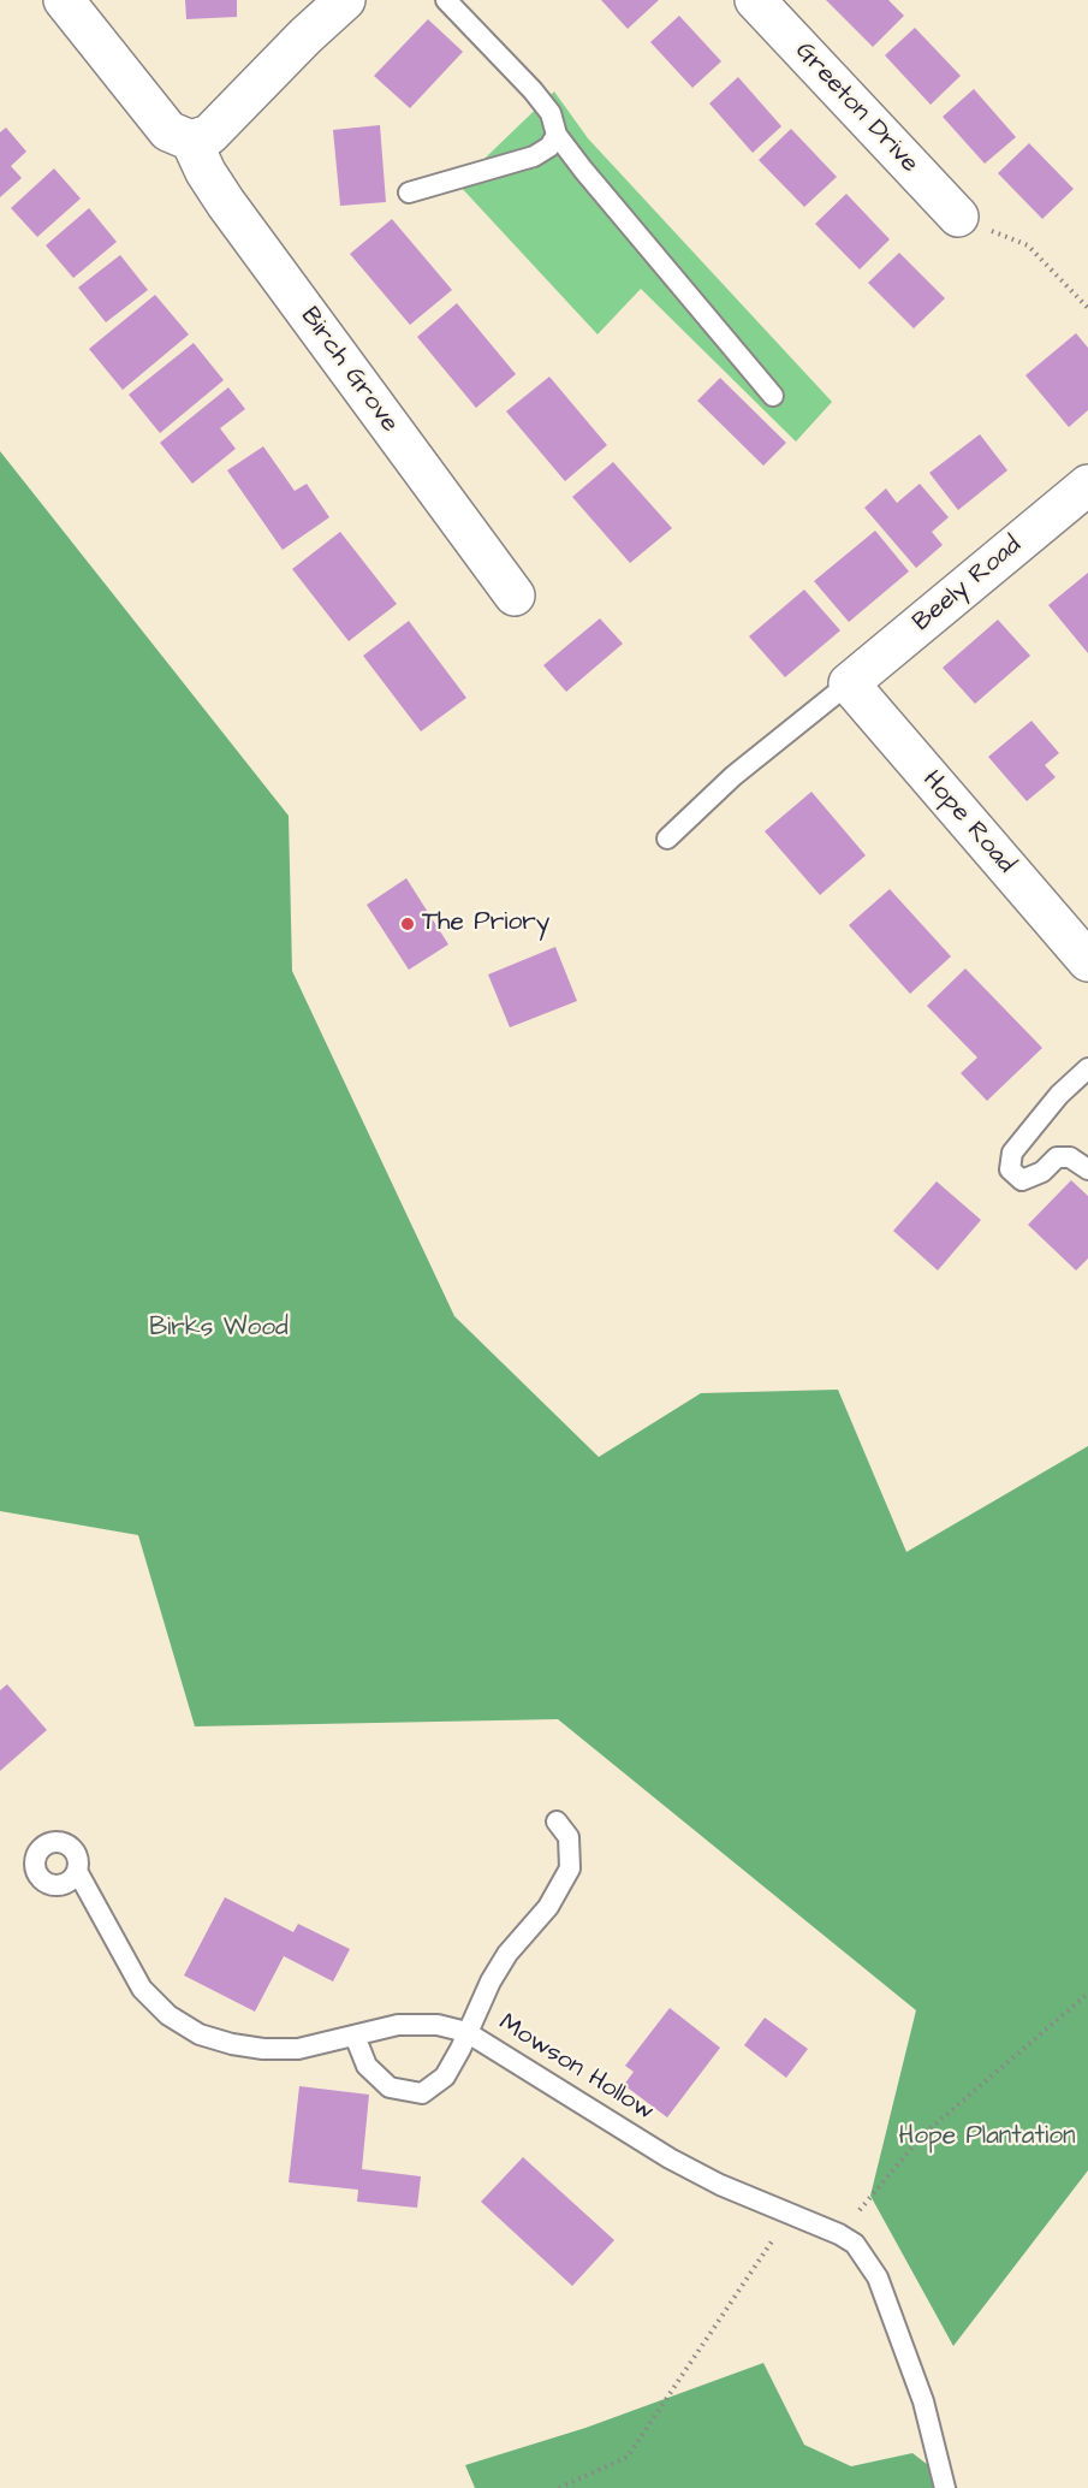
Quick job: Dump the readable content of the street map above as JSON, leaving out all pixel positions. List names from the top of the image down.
{
  "streets": {
    "street": [
      "Greeton Drive",
      "Birch Grove",
      "Beely Road",
      "Hope Road"
    ],
    "lane": ["Mowson Hollow"]
  },
  "crossings": [
    ["Beely Road", "Hope Road"]
  ],
  "parks": ["Birks Wood", "Hope Plantation"],
  "places": ["The Priory"]
}
